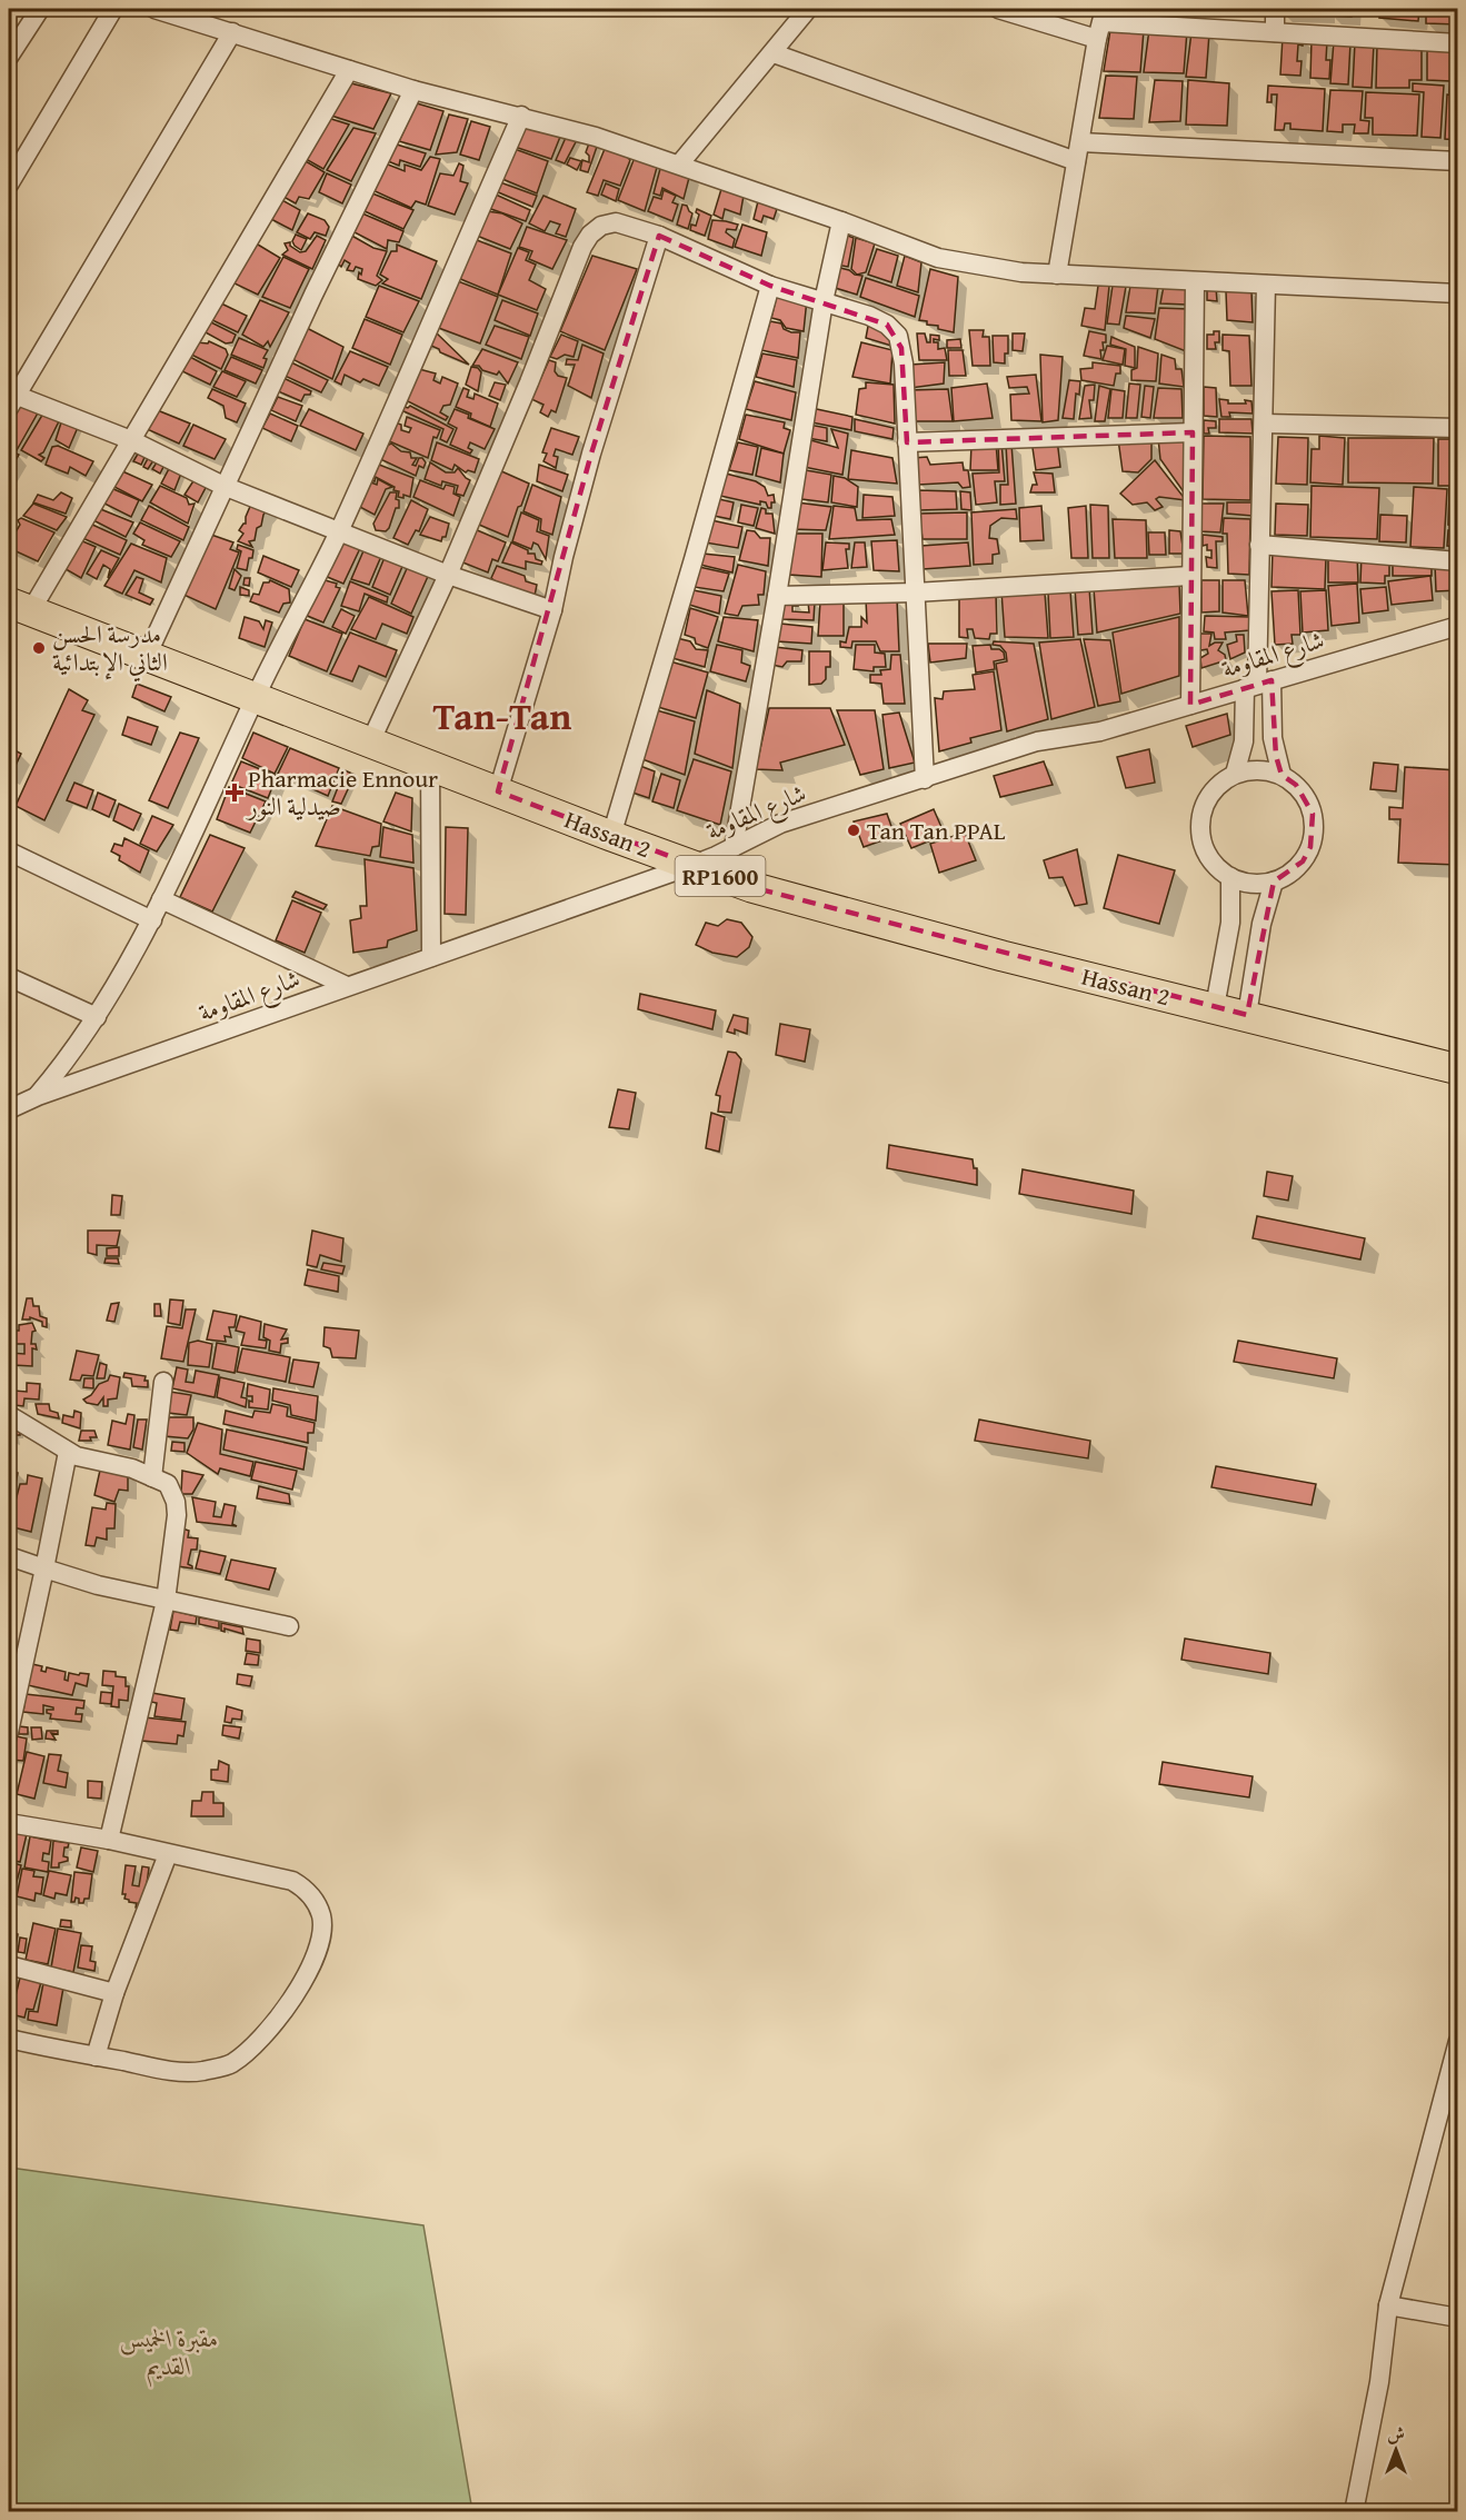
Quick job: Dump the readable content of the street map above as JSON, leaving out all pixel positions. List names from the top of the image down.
{
  "streets": {
    "main road": ["Hassan 2", "RP1600"],
    "street": ["شارع المقاومة"]
  },
  "crossings": [
    ["شارع المقاومة", "Hassan 2"]
  ],
  "districts": ["Tan-Tan"],
  "parks": ["مقبرة الخميس القديم"],
  "places": {
    "other": ["مدرسة الحسن الثاني الإبتدائية", "Tan Tan PPAL"],
    "health": ["Pharmacie Ennour صيدلية النور"]
  },
  "north": "top"
}
